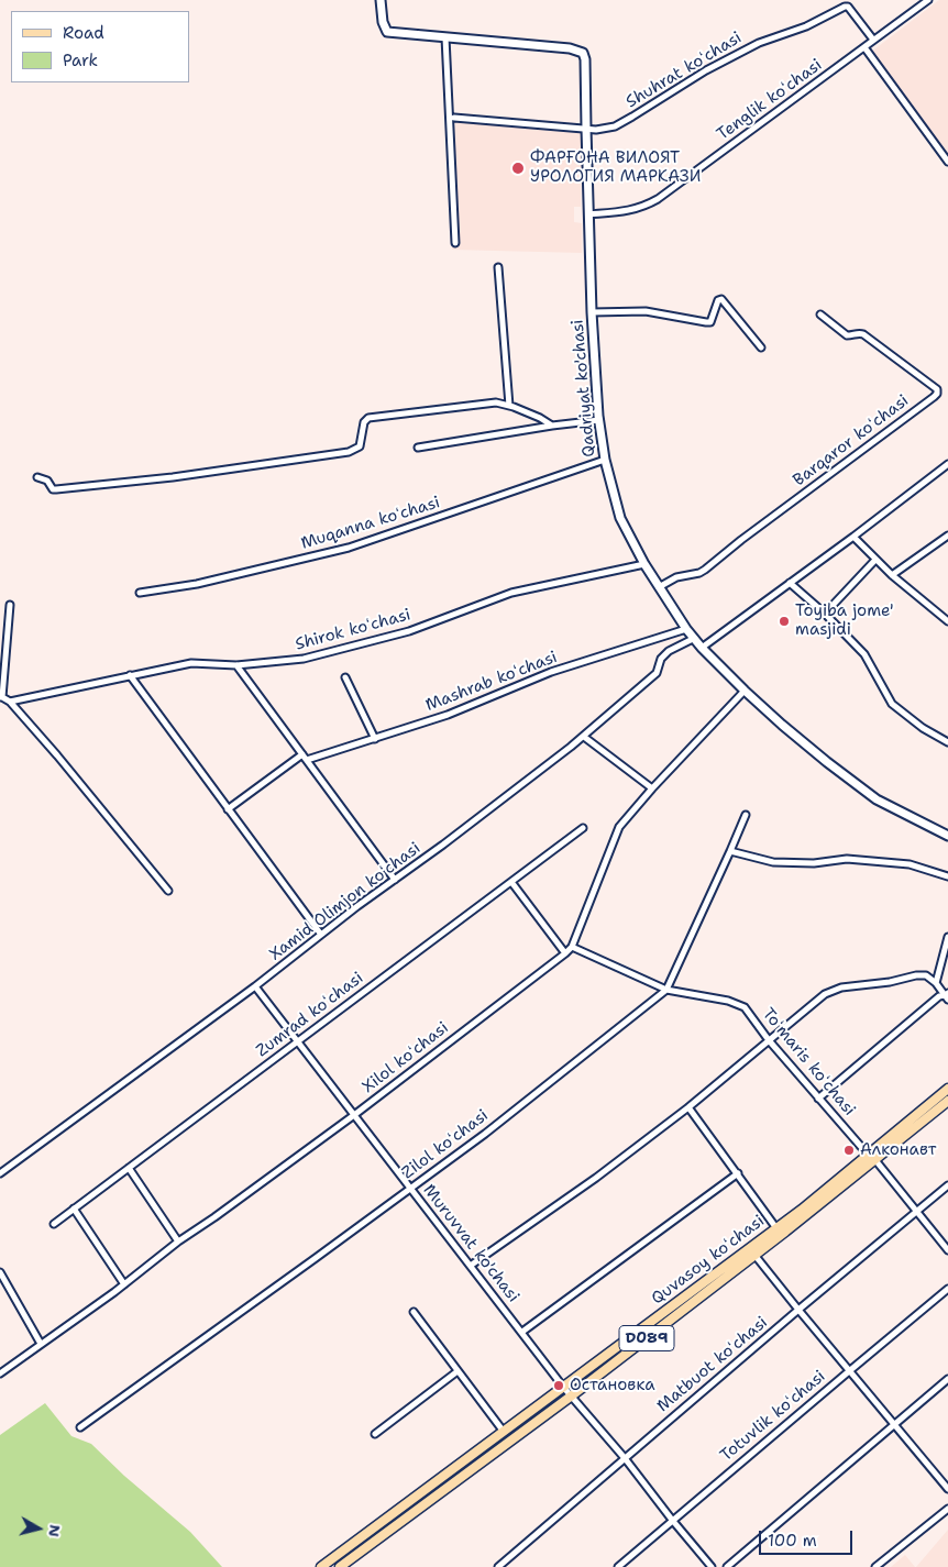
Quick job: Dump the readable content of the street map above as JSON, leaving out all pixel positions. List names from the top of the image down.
{
  "streets": {
    "main road": ["Quvasoy koʻchasi", "D089"],
    "street": [
      "Shuhrat koʻchasi",
      "Tenglik koʻchasi",
      "Qadriyat ko'chasi",
      "Barqaror koʻchasi",
      "Muqanna koʻchasi",
      "Shirok koʻchasi",
      "Mashrab koʻchasi",
      "Xamid Olimjon koʻchasi",
      "Zumrad koʻchasi",
      "Xilol koʻchasi",
      "Toʻmaris koʻchasi",
      "Zilol koʻchasi",
      "Muruvvat ko'chasi",
      "Matbuot koʻchasi",
      "Totuvlik koʻchasi"
    ]
  },
  "crossings": [
    ["Shuhrat koʻchasi", "Tenglik koʻchasi"],
    ["Shuhrat koʻchasi", "Qadriyat ko'chasi"],
    ["Tenglik koʻchasi", "Qadriyat ko'chasi"],
    ["Qadriyat ko'chasi", "Barqaror koʻchasi"],
    ["Qadriyat ko'chasi", "Muqanna koʻchasi"],
    ["Qadriyat ko'chasi", "Shirok koʻchasi"],
    ["Qadriyat ko'chasi", "Mashrab koʻchasi"],
    ["Qadriyat ko'chasi", "Xamid Olimjon koʻchasi"],
    ["Qadriyat ko'chasi", "Xilol koʻchasi"],
    ["Xamid Olimjon koʻchasi", "Muruvvat ko'chasi"],
    ["Zumrad koʻchasi", "Muruvvat ko'chasi"],
    ["Xilol koʻchasi", "Toʻmaris koʻchasi"],
    ["Xilol koʻchasi", "Muruvvat ko'chasi"],
    ["Toʻmaris koʻchasi", "Zilol koʻchasi"],
    ["Toʻmaris koʻchasi", "Quvasoy koʻchasi"],
    ["Toʻmaris koʻchasi", "Matbuot koʻchasi"],
    ["Zilol koʻchasi", "Muruvvat ko'chasi"],
    ["Muruvvat ko'chasi", "Quvasoy koʻchasi"]
  ],
  "places": [
    "ФАРҒОНА ВИЛОЯТ УРОЛОГИЯ МАРКАЗИ",
    "Toyiba jome' masjidi",
    "Алконавт",
    "Остановка"
  ],
  "legend": ["Road", "Park"],
  "scale_bar": "100 m",
  "north": "right"
}
